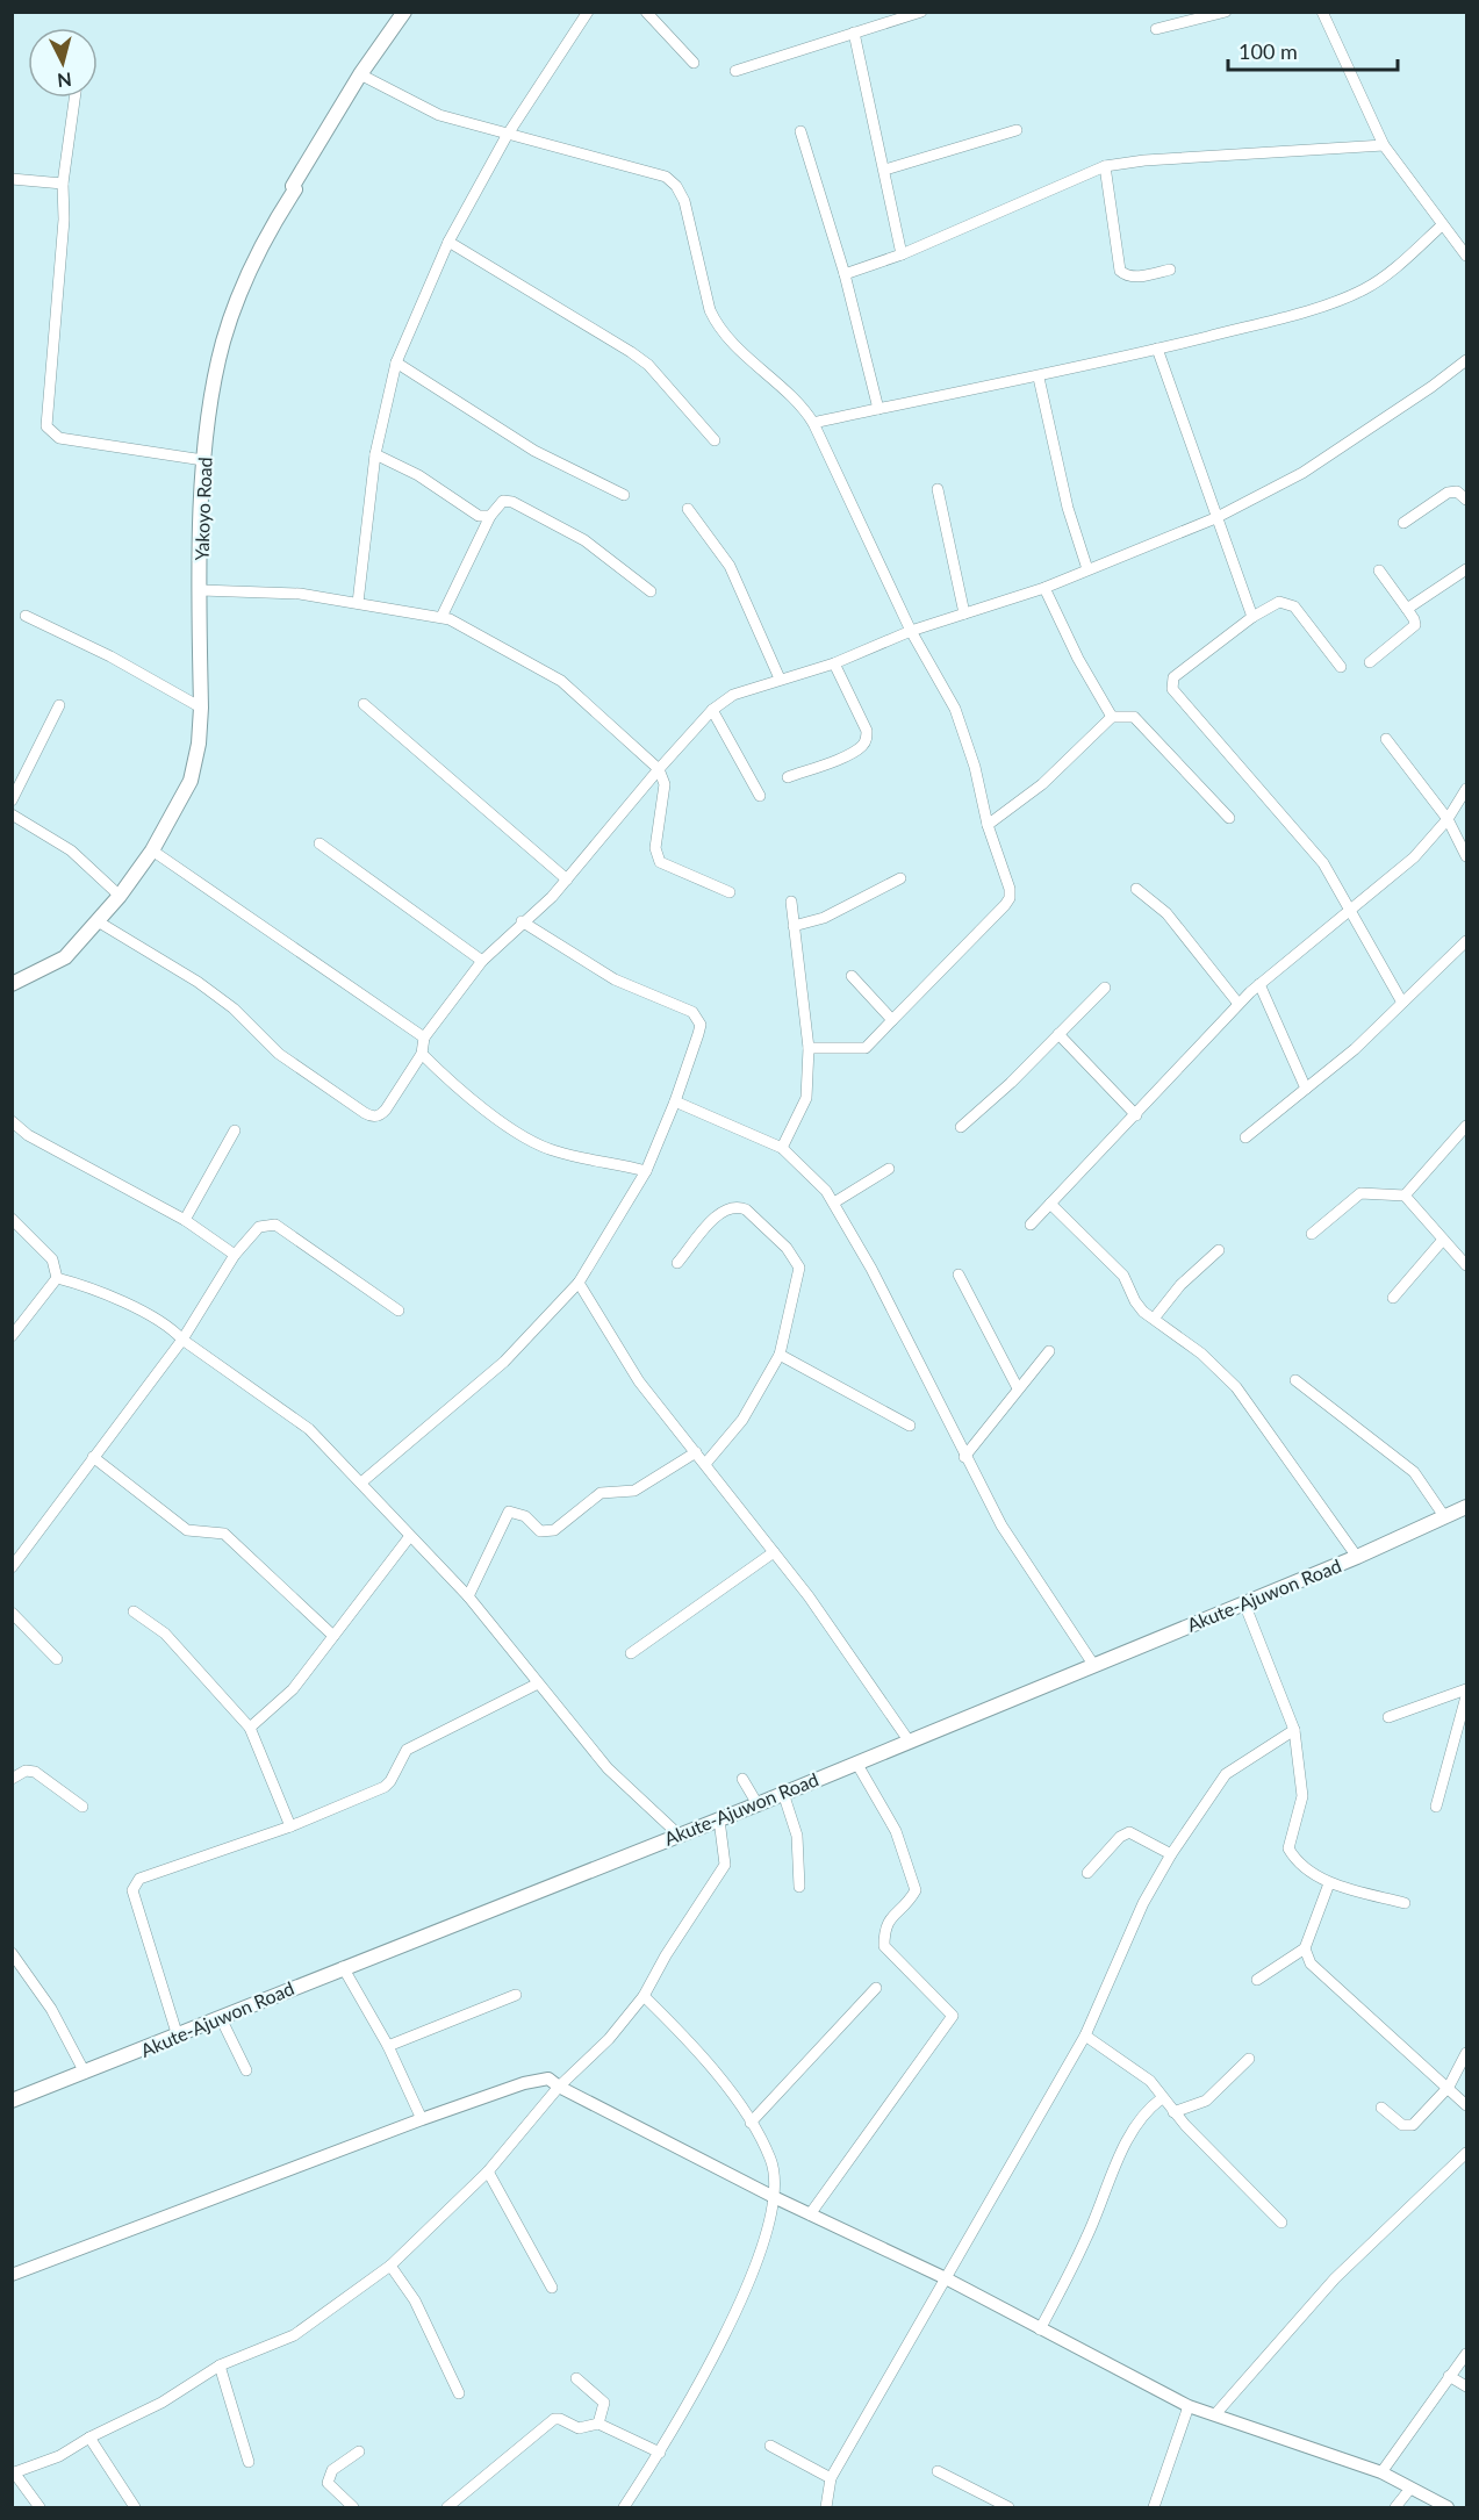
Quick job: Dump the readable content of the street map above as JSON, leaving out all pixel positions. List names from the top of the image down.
{
  "streets": {
    "main road": ["Yakoyo Road", "Akute-Ajuwon Road"]
  },
  "scale_bar": "100 m",
  "north": "bottom"
}
